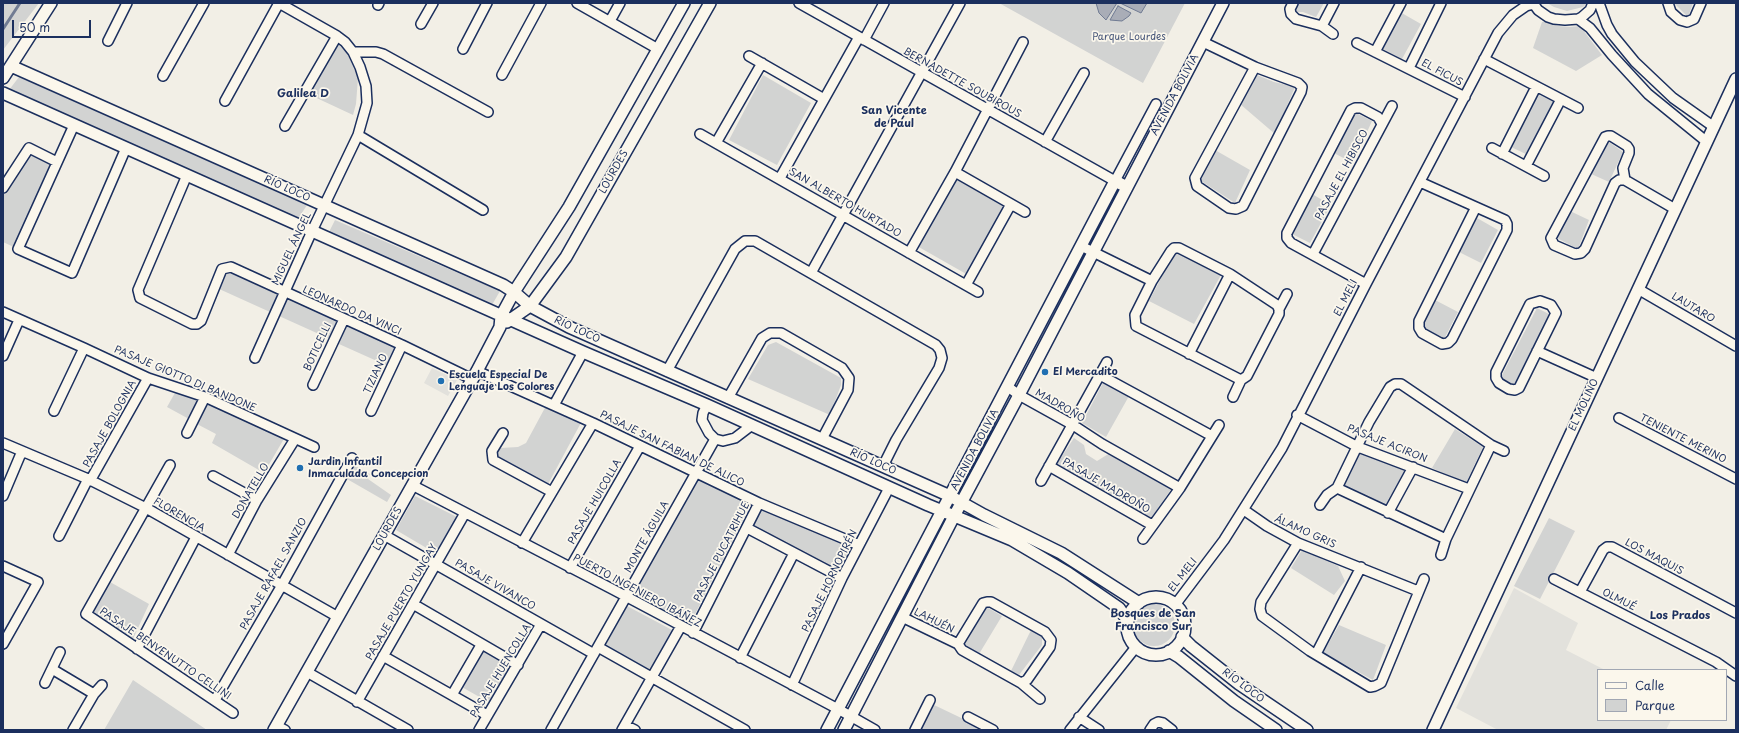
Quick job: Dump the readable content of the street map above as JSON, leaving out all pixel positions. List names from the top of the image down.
{
  "streets": {
    "street": [
      "EL FICUS",
      "BERNADETTE SOUBIROUS",
      "AVENIDA BOLIVIA",
      "LOURDES",
      "PASAJE EL HIBISCO",
      "RÍO LOCO",
      "SAN ALBERTO HURTADO",
      "MIGUEL ÁNGEL",
      "EL MELI",
      "LAUTARO",
      "LEONARDO DA VINCI",
      "BOTICELLI",
      "TIZIANO",
      "PASAJE GIOTTO DI BANDONE",
      "EL MOLINO",
      "MADROÑO",
      "PASAJE BOLOGNIA",
      "TENIENTE MERINO",
      "PASAJE ACIRON",
      "PASAJE SAN FABIAN DE ALICO",
      "PASAJE MADROÑO",
      "DONATELLO",
      "PASAJE HUICOLLA",
      "FLORENCIA",
      "ÁLAMO GRIS",
      "MONTE ÁGUILA",
      "PASAJE PUCATRIHUE",
      "LOS MAQUIS",
      "PASAJE RAFAEL SANZIO",
      "PASAJE HORNOPIRÉN",
      "PASAJE VIVANCO",
      "PUERTO INGENIERO IBÁÑEZ",
      "OLMUÉ",
      "PASAJE PUERTO YUNGAY",
      "LAHUÉN",
      "PASAJE BENVENUTTO CELLINI",
      "PASAJE HUENCOLLA"
    ]
  },
  "crossings": [
    ["EL FICUS", "EL MELI"],
    ["BERNADETTE SOUBIROUS", "AVENIDA BOLIVIA"],
    ["AVENIDA BOLIVIA", "RÍO LOCO"],
    ["AVENIDA BOLIVIA", "MADROÑO"],
    ["AVENIDA BOLIVIA", "PUERTO INGENIERO IBÁÑEZ"],
    ["AVENIDA BOLIVIA", "LAHUÉN"],
    ["LOURDES", "RÍO LOCO"],
    ["LOURDES", "LEONARDO DA VINCI"],
    ["LOURDES", "PASAJE SAN FABIAN DE ALICO"],
    ["LOURDES", "FLORENCIA"],
    ["LOURDES", "PASAJE VIVANCO"],
    ["LOURDES", "PUERTO INGENIERO IBÁÑEZ"],
    ["RÍO LOCO", "MIGUEL ÁNGEL"],
    ["RÍO LOCO", "EL MELI"],
    ["RÍO LOCO", "LEONARDO DA VINCI"],
    ["RÍO LOCO", "PASAJE HORNOPIRÉN"],
    ["MIGUEL ÁNGEL", "LEONARDO DA VINCI"],
    ["EL MELI", "PASAJE ACIRON"],
    ["EL MELI", "ÁLAMO GRIS"],
    ["LAUTARO", "EL MOLINO"],
    ["LEONARDO DA VINCI", "BOTICELLI"],
    ["LEONARDO DA VINCI", "TIZIANO"],
    ["LEONARDO DA VINCI", "PASAJE SAN FABIAN DE ALICO"],
    ["PASAJE GIOTTO DI BANDONE", "PASAJE BOLOGNIA"],
    ["PASAJE GIOTTO DI BANDONE", "DONATELLO"],
    ["MADROÑO", "PASAJE MADROÑO"],
    ["PASAJE BOLOGNIA", "FLORENCIA"],
    ["PASAJE SAN FABIAN DE ALICO", "PASAJE HUICOLLA"],
    ["PASAJE SAN FABIAN DE ALICO", "MONTE ÁGUILA"],
    ["PASAJE SAN FABIAN DE ALICO", "PASAJE PUCATRIHUE"],
    ["PASAJE SAN FABIAN DE ALICO", "PASAJE HORNOPIRÉN"],
    ["DONATELLO", "FLORENCIA"],
    ["PASAJE HUICOLLA", "PUERTO INGENIERO IBÁÑEZ"],
    ["FLORENCIA", "PASAJE RAFAEL SANZIO"],
    ["FLORENCIA", "PASAJE BENVENUTTO CELLINI"],
    ["MONTE ÁGUILA", "PASAJE VIVANCO"],
    ["MONTE ÁGUILA", "PUERTO INGENIERO IBÁÑEZ"],
    ["PASAJE PUCATRIHUE", "PUERTO INGENIERO IBÁÑEZ"],
    ["LOS MAQUIS", "OLMUÉ"],
    ["PASAJE RAFAEL SANZIO", "PASAJE BENVENUTTO CELLINI"],
    ["PASAJE HORNOPIRÉN", "PUERTO INGENIERO IBÁÑEZ"],
    ["PASAJE VIVANCO", "PASAJE PUERTO YUNGAY"],
    ["PASAJE VIVANCO", "PASAJE HUENCOLLA"],
    ["PUERTO INGENIERO IBÁÑEZ", "PASAJE PUERTO YUNGAY"]
  ],
  "districts": [
    "Galilea D",
    "San Vicente de Paul",
    "Bosques de San Francisco Sur",
    "Los Prados"
  ],
  "parks": ["Parque Lourdes"],
  "places": ["El Mercadito", "Escuela Especial De Lenguaje Los Colores", "Jardin Infantil Inmaculada Concepcion"],
  "legend": ["Calle", "Parque"],
  "scale_bar": "50 m"
}
